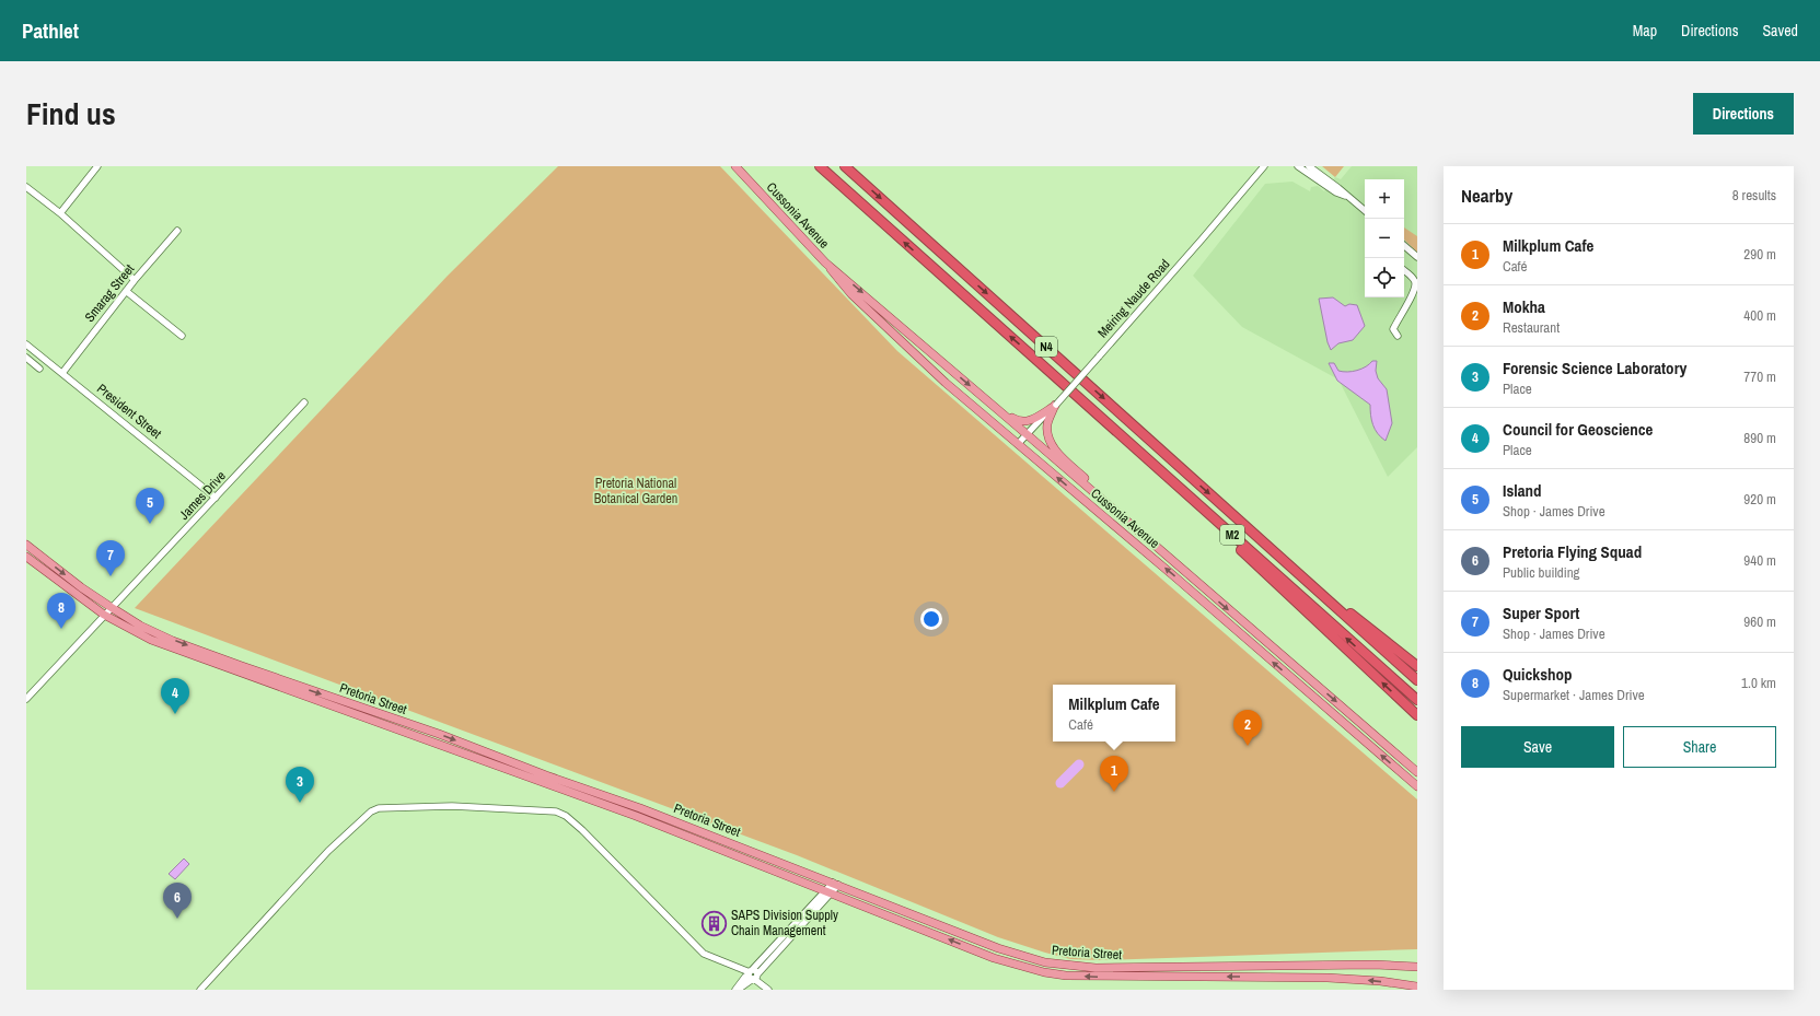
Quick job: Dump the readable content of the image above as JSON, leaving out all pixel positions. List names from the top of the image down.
{
  "streets": {
    "highway": ["N4", "M2"],
    "main road": ["Cussonia Avenue", "Pretoria Street"],
    "street": [
      "Smarag Street",
      "Meiring Naude Road",
      "President Street",
      "James Drive"
    ]
  },
  "crossings": [
    ["Cussonia Avenue", "Meiring Naude Road"],
    ["Smarag Street", "President Street"],
    ["N4", "M2"],
    ["President Street", "James Drive"],
    ["James Drive", "Pretoria Street"]
  ],
  "parks": ["Pretoria National Botanical Garden"],
  "places": {
    "building": ["SAPS Division Supply Chain Management"]
  },
  "page": {
    "header": "Pathlet",
    "nav": ["Map", "Directions", "Saved"],
    "title": "Find us",
    "buttons": [
      "Directions",
      ["Save", "Share"]
    ],
    "heading": ["Nearby", "8 results"],
    "map_buttons": ["+", "−"],
    "list": [
      {
        "mark": "1",
        "name": "Milkplum Cafe",
        "note": "Café",
        "value": "290 m"
      },
      {
        "mark": "2",
        "name": "Mokha",
        "note": "Restaurant",
        "value": "400 m"
      },
      {
        "mark": "3",
        "name": "Forensic Science Laboratory",
        "note": "Place",
        "value": "770 m"
      },
      {
        "mark": "4",
        "name": "Council for Geoscience",
        "note": "Place",
        "value": "890 m"
      },
      {
        "mark": "5",
        "name": "Island",
        "note": "Shop · James Drive",
        "value": "920 m"
      },
      {
        "mark": "6",
        "name": "Pretoria Flying Squad",
        "note": "Public building",
        "value": "940 m"
      },
      {
        "mark": "7",
        "name": "Super Sport",
        "note": "Shop · James Drive",
        "value": "960 m"
      },
      {
        "mark": "8",
        "name": "Quickshop",
        "note": "Supermarket · James Drive",
        "value": "1.0 km"
      }
    ],
    "pins": [
      "5",
      "7",
      "8",
      "4",
      "2",
      "1",
      "3",
      "6"
    ],
    "popup": ["Milkplum Cafe", "Café"]
  }
}
